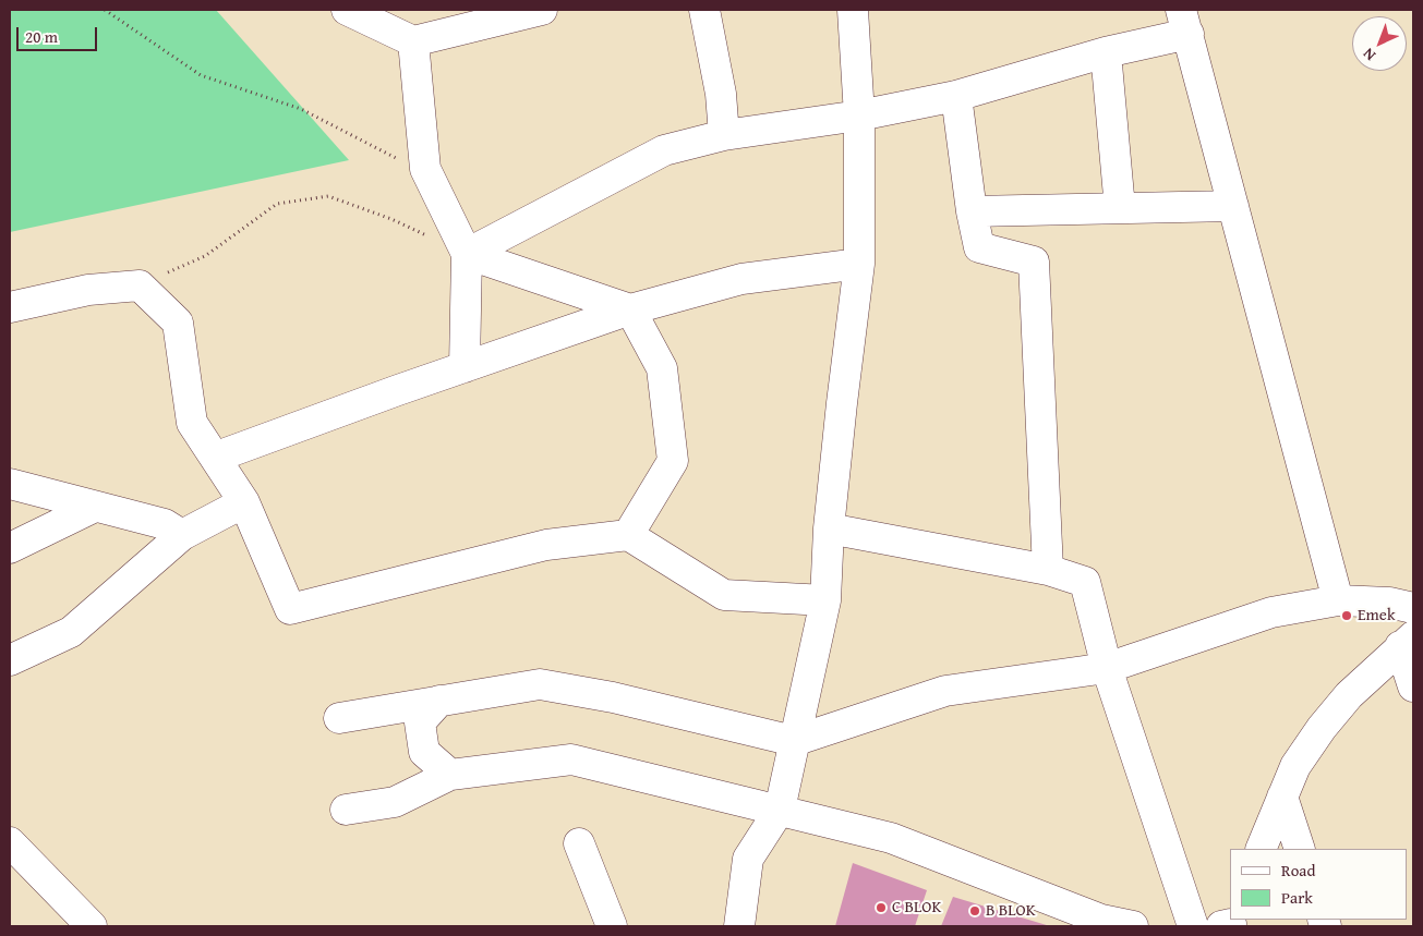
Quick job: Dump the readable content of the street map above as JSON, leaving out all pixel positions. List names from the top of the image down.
{
  "places": ["Emek", "C BLOK", "B BLOK"],
  "legend": ["Road", "Park"],
  "scale_bar": "20 m",
  "north": "bottom left"
}
